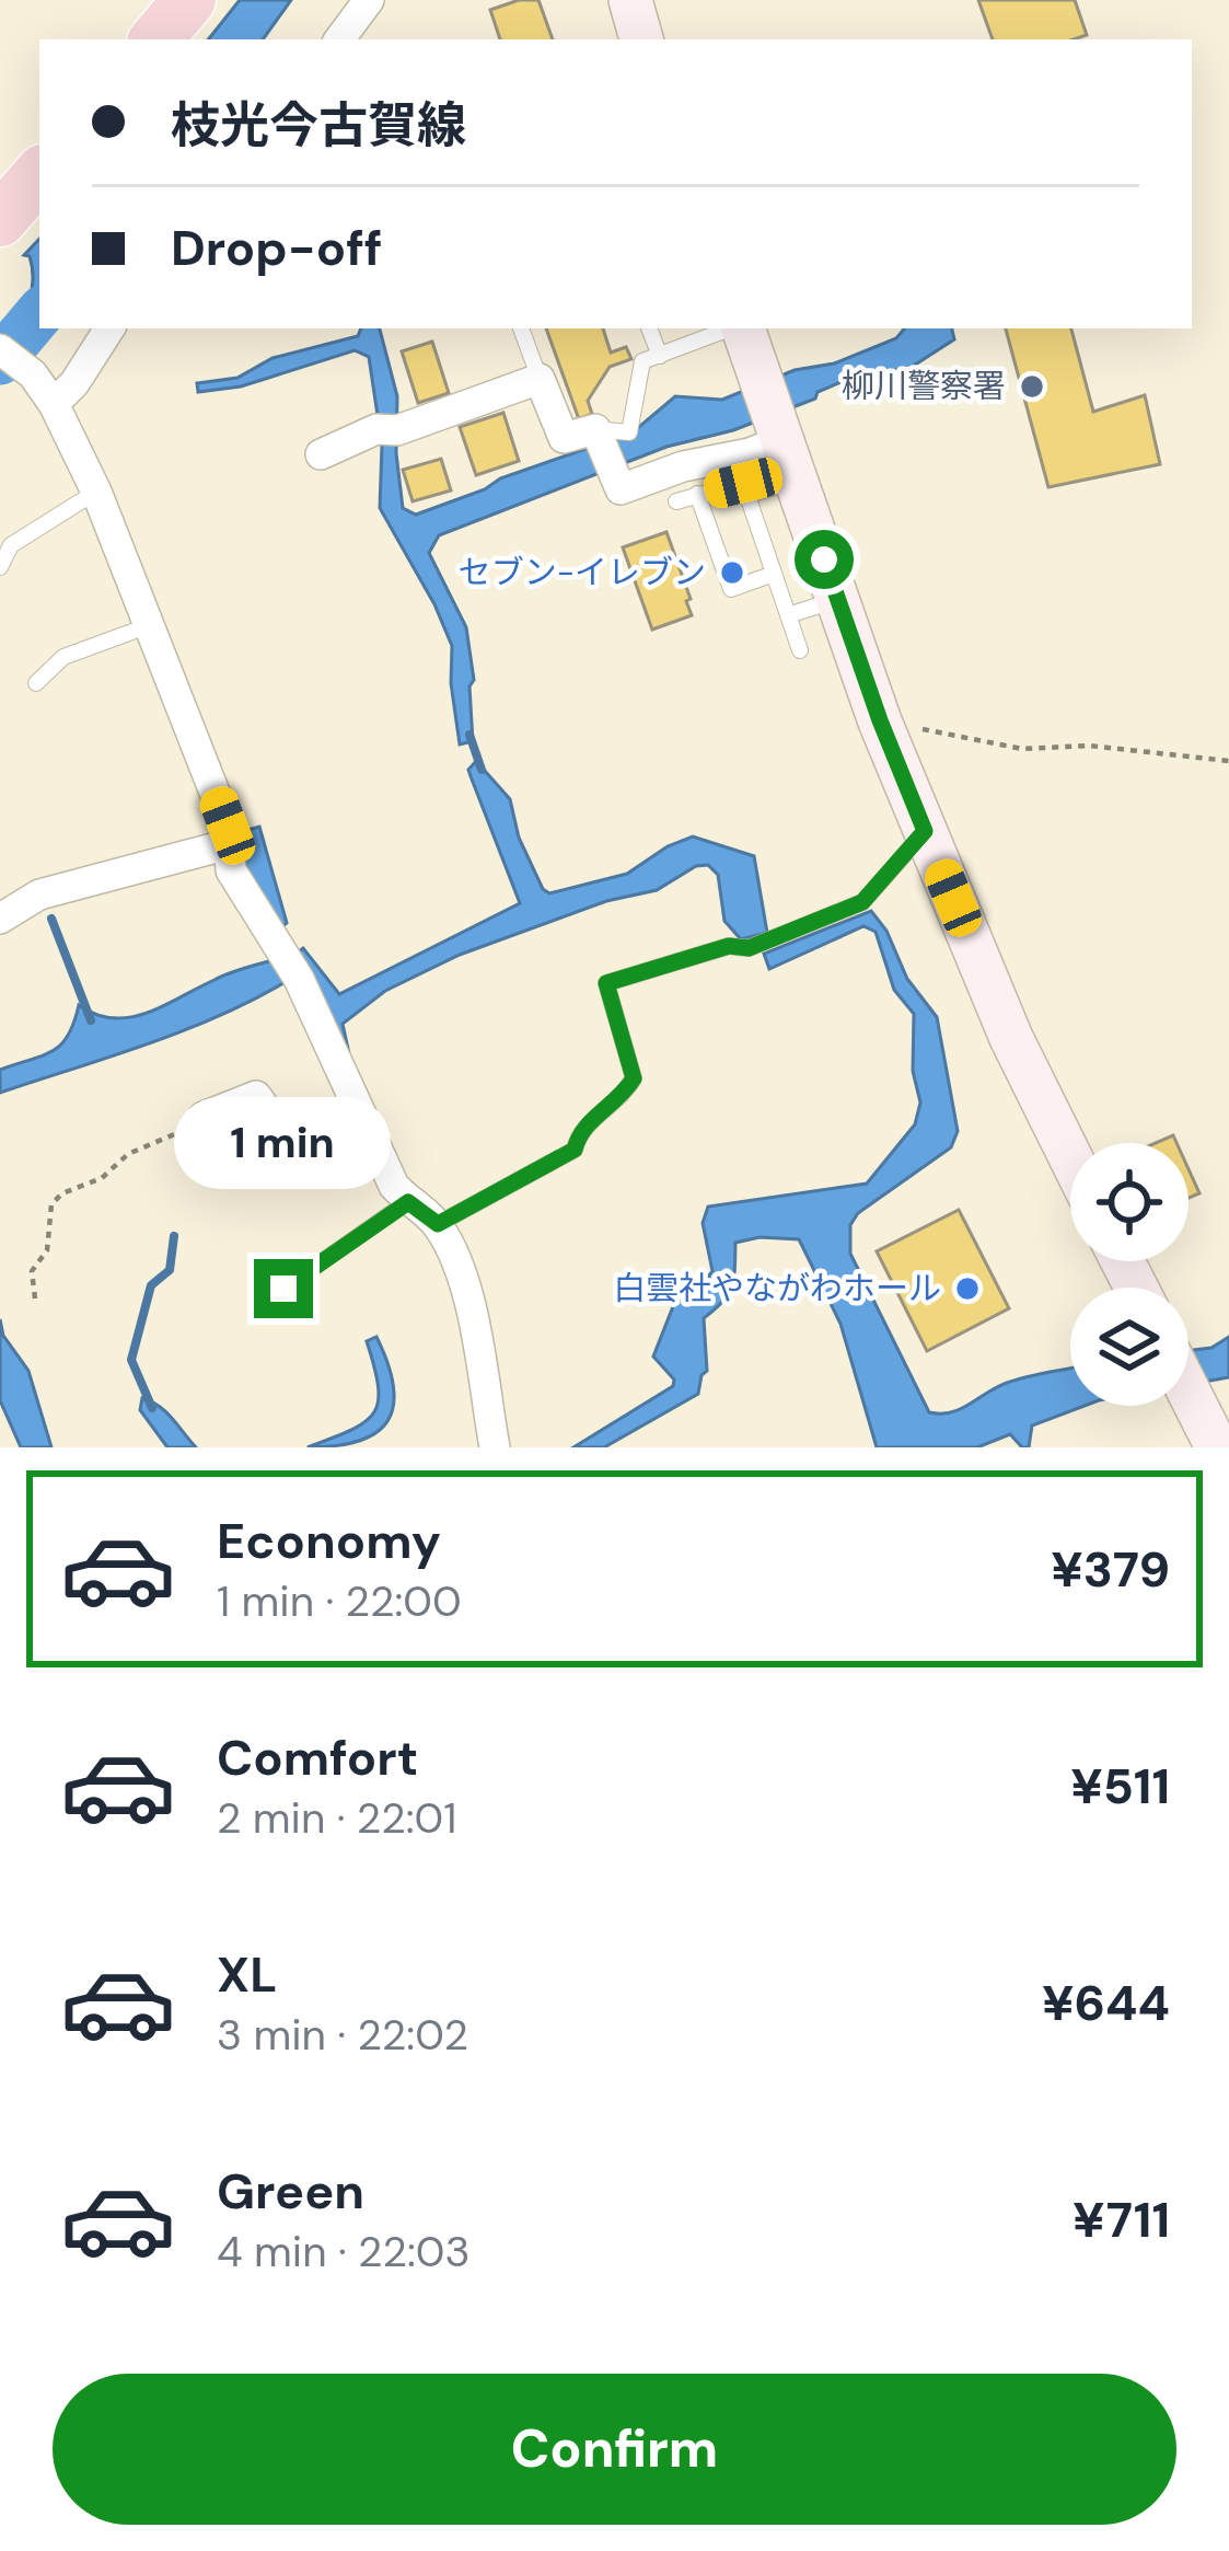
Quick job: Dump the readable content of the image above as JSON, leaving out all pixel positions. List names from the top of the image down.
{
  "places": ["柳川警察署", "セブン-イレブン", "白雲社やながわホール"],
  "page": {
    "banner": ["枝光今古賀線", "Drop-off"],
    "bubble": "1 min",
    "list": [
      {
        "name": "Economy",
        "note": "1 min · 22:00",
        "value": "¥379"
      },
      {
        "name": "Comfort",
        "note": "2 min · 22:01",
        "value": "¥511"
      },
      {
        "name": "XL",
        "note": "3 min · 22:02",
        "value": "¥644"
      },
      {
        "name": "Green",
        "note": "4 min · 22:03",
        "value": "¥711"
      }
    ],
    "buttons": "Confirm"
  }
}
